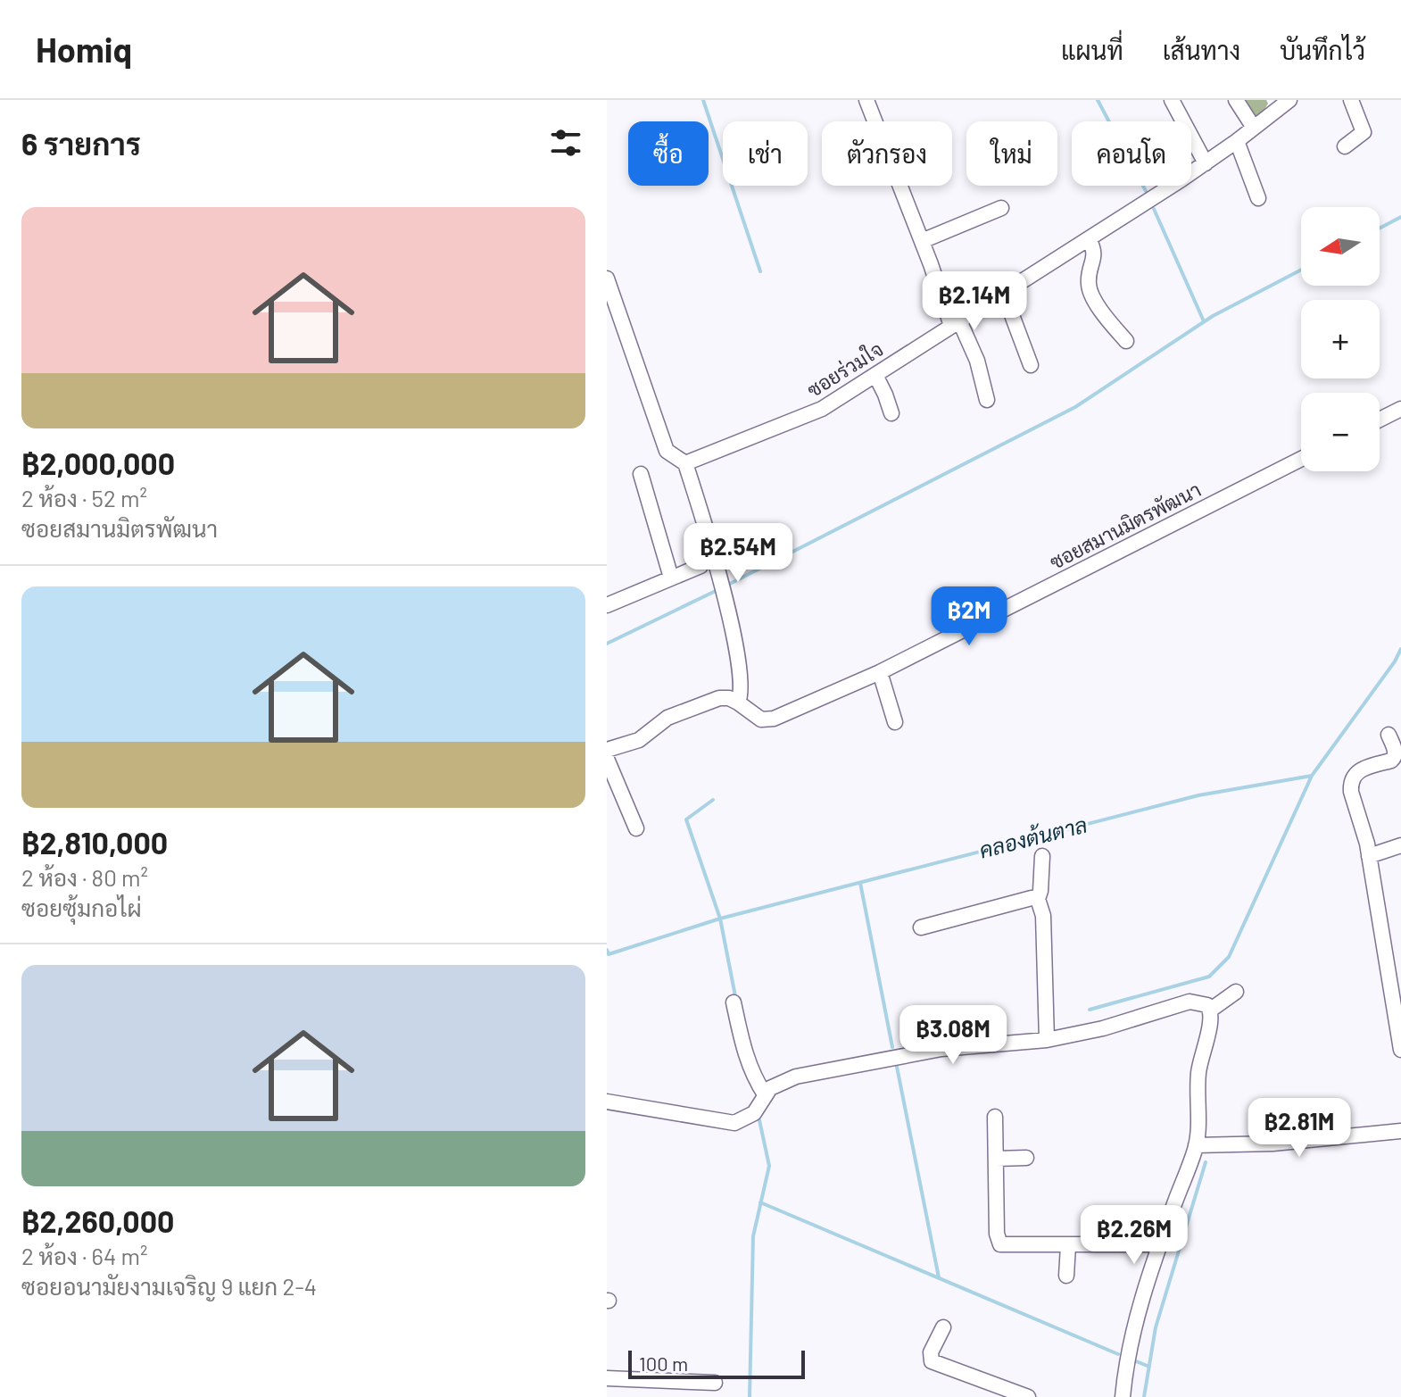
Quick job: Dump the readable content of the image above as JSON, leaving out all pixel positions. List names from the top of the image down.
{
  "streets": {
    "street": ["ซอยร่วมใจ", "ซอยสมานมิตรพัฒนา"]
  },
  "water": ["คลองต้นตาล"],
  "scale_bar": "100 m",
  "north": "left",
  "page": {
    "header": "Homiq",
    "nav": ["แผนที่", "เส้นทาง", "บันทึกไว้"],
    "heading": "6 รายการ",
    "chip": [
      "ซื้อ",
      "เช่า",
      "ตัวกรอง",
      "ใหม่",
      "คอนโด"
    ],
    "list": [
      {
        "name": "฿2,000,000",
        "note": "2 ห้อง · 52 m² · ซอยสมานมิตรพัฒนา"
      },
      {
        "name": "฿2,810,000",
        "note": "2 ห้อง · 80 m² · ซอยซุ้มกอไผ่"
      },
      {
        "name": "฿2,260,000",
        "note": "2 ห้อง · 64 m² · ซอยอนามัยงามเจริญ 9 แยก 2-4"
      }
    ],
    "map_buttons": ["+", "−"],
    "price": [
      "฿2.14M",
      "฿2.54M",
      "฿2M",
      "฿3.08M",
      "฿2.81M",
      "฿2.26M"
    ],
    "scale": "100 m"
  }
}
